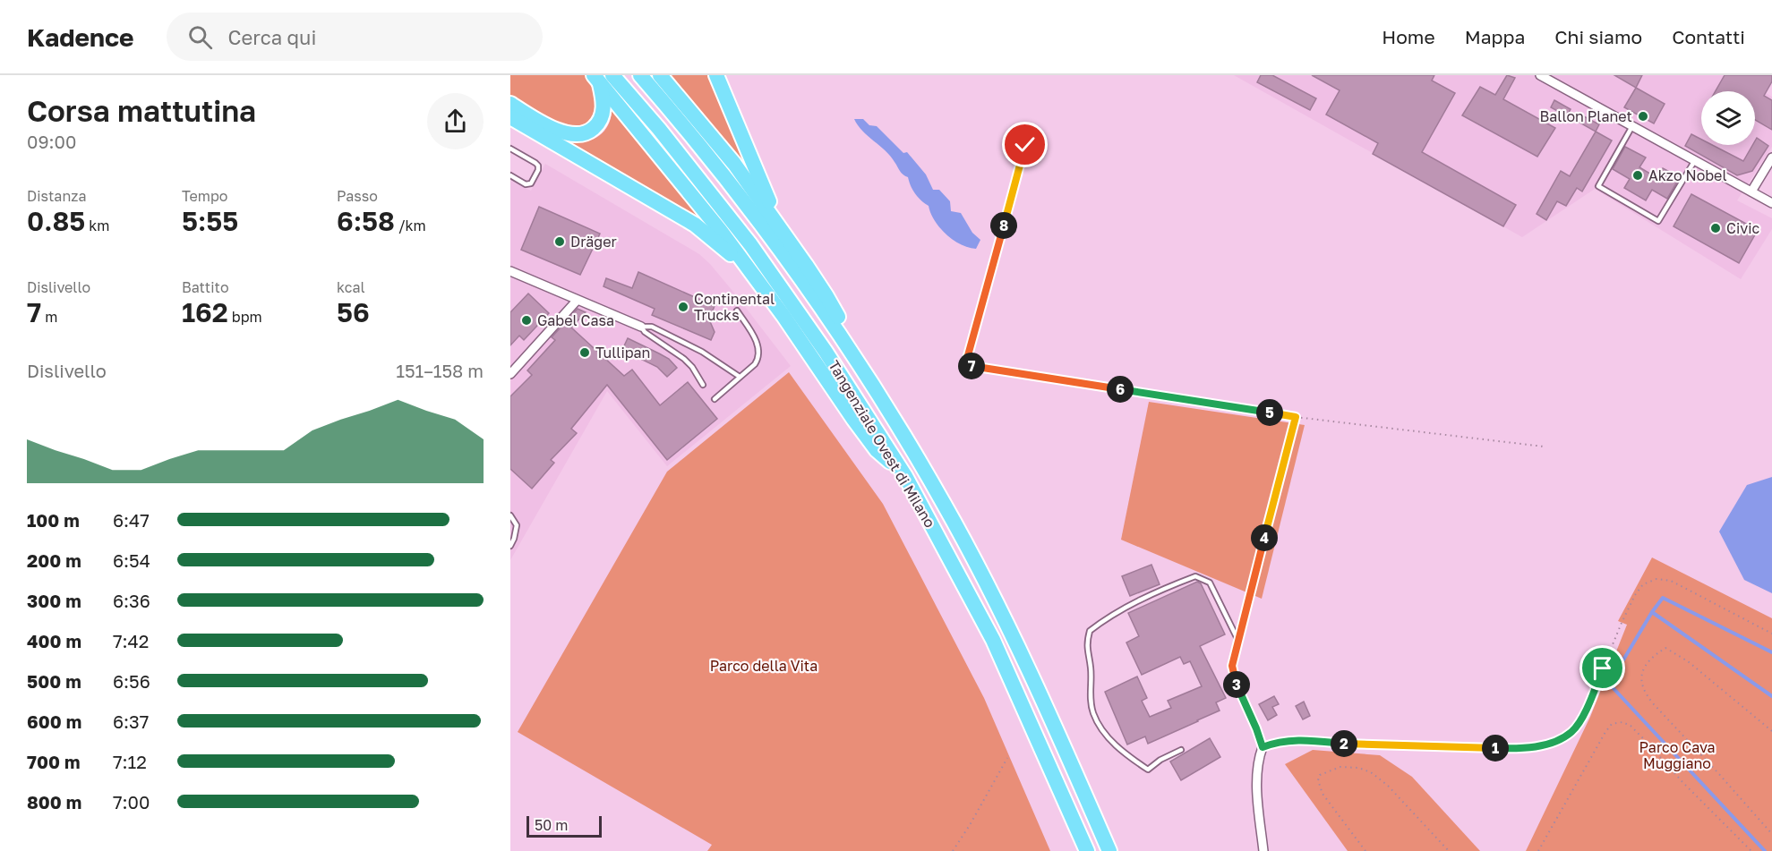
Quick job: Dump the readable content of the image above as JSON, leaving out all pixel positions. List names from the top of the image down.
{
  "streets": {
    "highway": ["Tangenziale Ovest di Milano"]
  },
  "parks": ["Parco della Vita", "Parco Cava Muggiano"],
  "places": [
    "Ballon Planet",
    "Akzo Nobel",
    "Civic",
    "Dräger",
    "Continental Trucks",
    "Gabel Casa",
    "Tullipan"
  ],
  "scale_bar": "50 m",
  "page": {
    "header": "Kadence",
    "search": "Cerca qui",
    "nav": [
      "Home",
      "Mappa",
      "Chi siamo",
      "Contatti"
    ],
    "heading": ["Corsa mattutina", "09:00"],
    "stats": [
      ["Distanza", "0.85 km"],
      ["Tempo", "5:55"],
      ["Passo", "6:58 /km"],
      ["Dislivello", "7 m"],
      ["Battito", "162 bpm"],
      ["kcal", "56"]
    ],
    "pins": [
      "8",
      "7",
      "6",
      "5",
      "4",
      "3",
      "2",
      "1"
    ],
    "chart": ["Dislivello", "151–158 m"],
    "list": [
      {
        "name": "100 m",
        "note": "6:47"
      },
      {
        "name": "200 m",
        "note": "6:54"
      },
      {
        "name": "300 m",
        "note": "6:36"
      },
      {
        "name": "400 m",
        "note": "7:42"
      },
      {
        "name": "500 m",
        "note": "6:56"
      },
      {
        "name": "600 m",
        "note": "6:37"
      },
      {
        "name": "700 m",
        "note": "7:12"
      },
      {
        "name": "800 m",
        "note": "7:00"
      }
    ],
    "scale": "50 m"
  }
}
